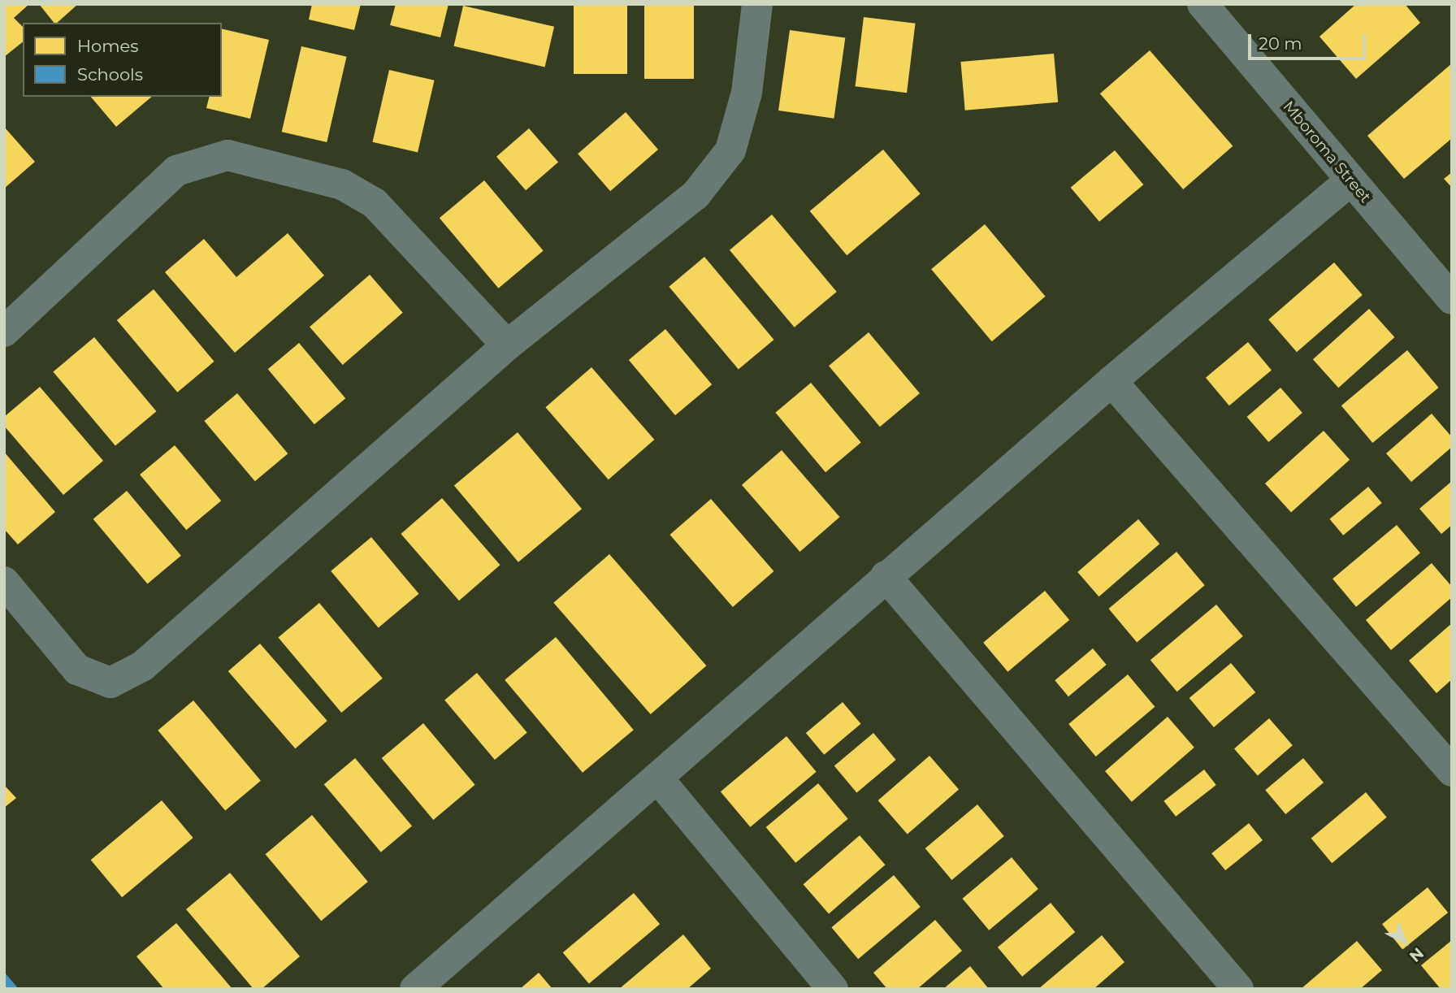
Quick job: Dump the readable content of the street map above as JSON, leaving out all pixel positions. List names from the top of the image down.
{
  "streets": {
    "street": ["Mboroma Street"]
  },
  "legend": ["Homes", "Schools"],
  "scale_bar": "20 m",
  "north": "bottom right"
}
